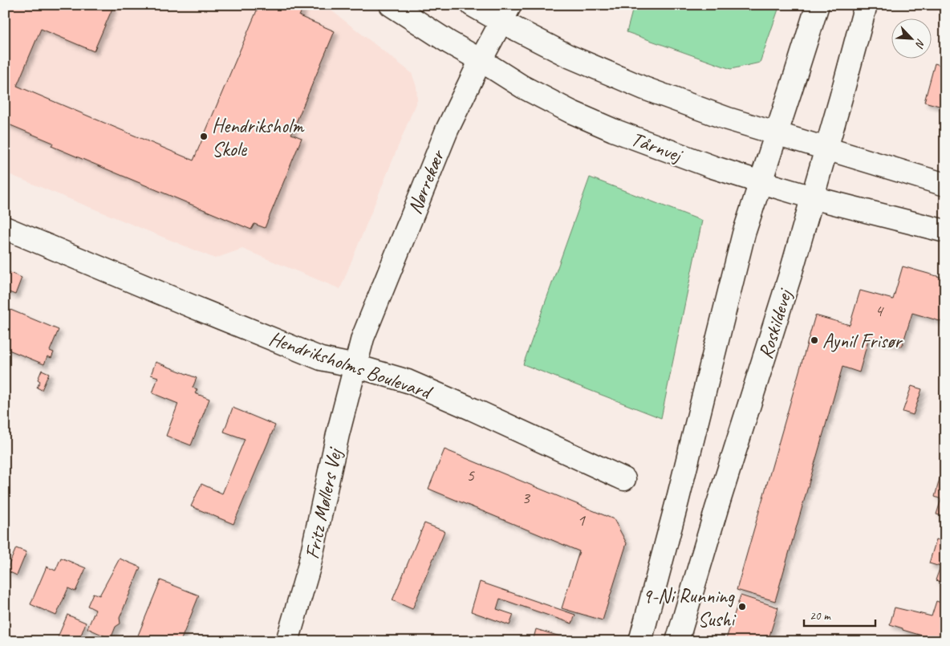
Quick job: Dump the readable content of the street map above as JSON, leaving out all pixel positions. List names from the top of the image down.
{
  "streets": {
    "street": [
      "Tårnvej",
      "Nørrekær",
      "Roskildevej",
      "Hendriksholms Boulevard",
      "Fritz Møllers Vej"
    ]
  },
  "crossings": [
    ["Tårnvej", "Nørrekær"],
    ["Tårnvej", "Roskildevej"],
    ["Nørrekær", "Hendriksholms Boulevard"],
    ["Nørrekær", "Fritz Møllers Vej"],
    ["Hendriksholms Boulevard", "Fritz Møllers Vej"]
  ],
  "places": ["Hendriksholm Skole", "Aynil Frisør", "9-Ni Running Sushi"],
  "house_numbers": [
    "4",
    "5",
    "3",
    "1"
  ],
  "scale_bar": "20 m",
  "north": "bottom right"
}
